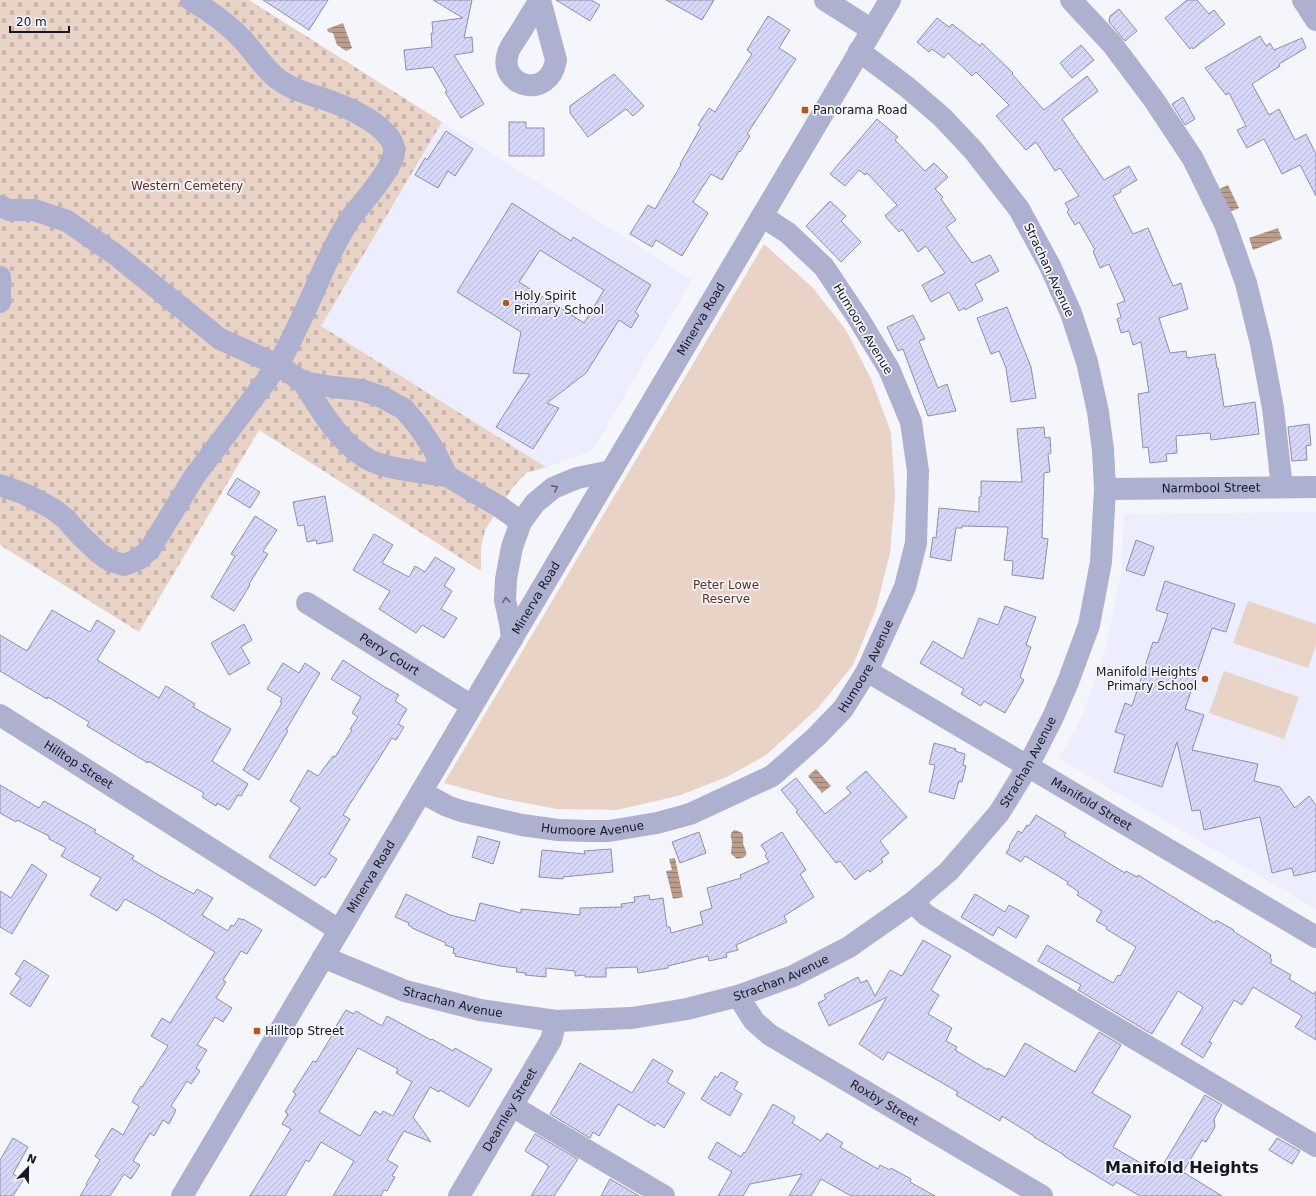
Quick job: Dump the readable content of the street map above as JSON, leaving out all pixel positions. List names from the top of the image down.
{
  "streets": {
    "street": [
      "Strachan Avenue",
      "Minerva Road",
      "Humoore Avenue",
      "Narmbool Street",
      "Perry Court",
      "Hilltop Street",
      "Manifold Street",
      "Roxby Street",
      "Dearnley Street"
    ]
  },
  "crossings": [
    ["Strachan Avenue", "Minerva Road"],
    ["Strachan Avenue", "Narmbool Street"],
    ["Strachan Avenue", "Manifold Street"],
    ["Strachan Avenue", "Roxby Street"],
    ["Strachan Avenue", "Dearnley Street"],
    ["Minerva Road", "Humoore Avenue"],
    ["Minerva Road", "Perry Court"],
    ["Minerva Road", "Hilltop Street"],
    ["Humoore Avenue", "Manifold Street"]
  ],
  "districts": ["Manifold Heights"],
  "parks": ["Western Cemetery", "Peter Lowe Reserve"],
  "places": {
    "transit": ["Panorama Road", "Hilltop Street"],
    "other": ["Holy Spirit Primary School", "Manifold Heights Primary School"]
  },
  "scale_bar": "20 m",
  "north": "top"
}
